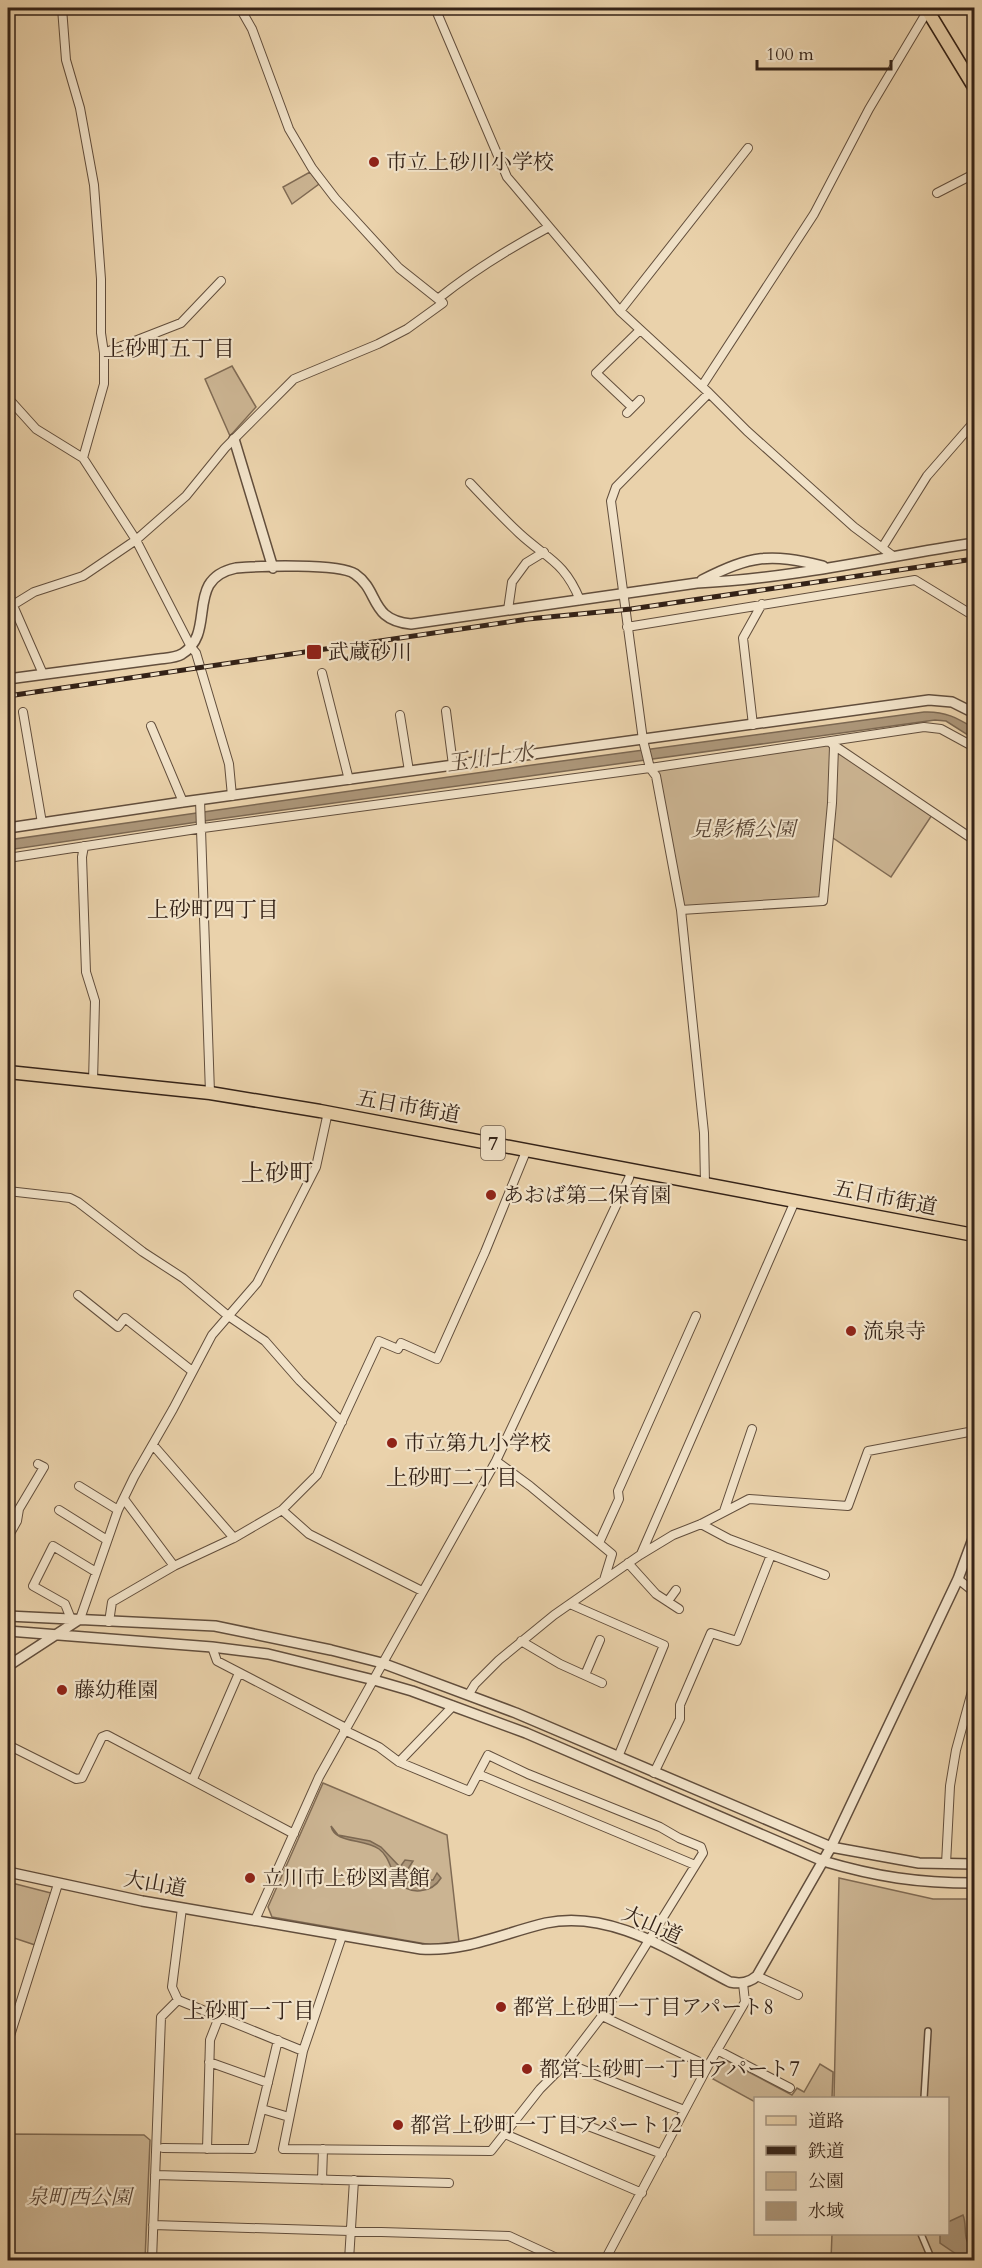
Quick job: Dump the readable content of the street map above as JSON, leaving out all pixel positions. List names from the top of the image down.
{
  "streets": {
    "main road": ["五日市街道", "7"],
    "street": ["大山道"]
  },
  "districts": [
    "上砂町五丁目",
    "上砂町四丁目",
    "上砂町",
    "上砂町二丁目",
    "上砂町一丁目"
  ],
  "water": ["玉川上水"],
  "parks": ["見影橋公園", "泉町西公園"],
  "places": {
    "other": [
      "市立上砂川小学校",
      "あおば第二保育園",
      "流泉寺",
      "市立第九小学校",
      "藤幼稚園",
      "立川市上砂図書館",
      "都営上砂町一丁目アパート8",
      "都営上砂町一丁目アパート7",
      "都営上砂町一丁目アパート12"
    ],
    "transit": ["武蔵砂川"]
  },
  "legend": [
    "道路",
    "鉄道",
    "公園",
    "水域"
  ],
  "scale_bar": "100 m"
}
